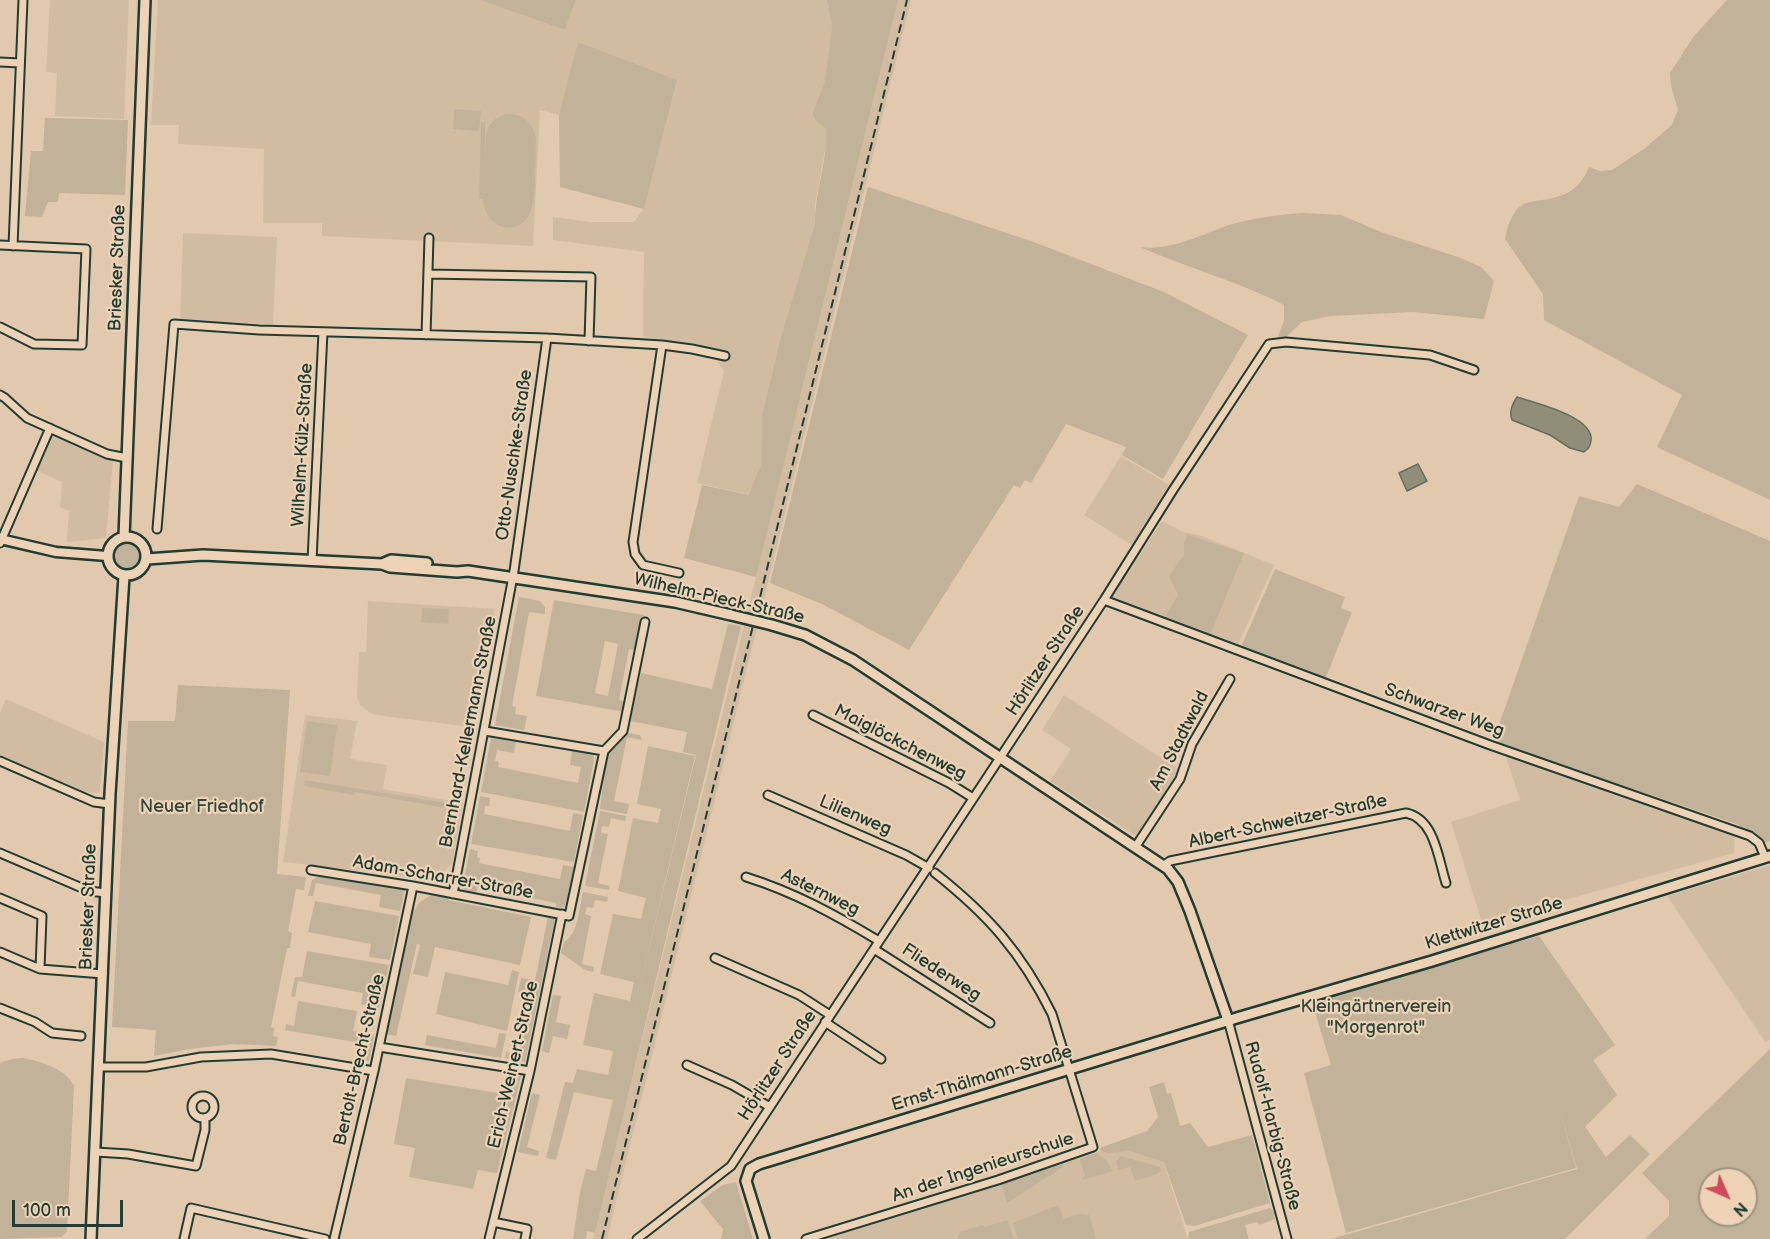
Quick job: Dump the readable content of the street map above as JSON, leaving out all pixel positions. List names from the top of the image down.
{
  "streets": {
    "main road": [
      "Briesker Straße",
      "Wilhelm-Pieck-Straße",
      "Klettwitzer Straße",
      "Ernst-Thälmann-Straße"
    ],
    "street": [
      "Wilhelm-Külz-Straße",
      "Otto-Nuschke-Straße",
      "Hörlitzer Straße",
      "Schwarzer Weg",
      "Bernhard-Kellermann-Straße",
      "Am Stadtwald",
      "Maiglöckchenweg",
      "Lilienweg",
      "Albert-Schweitzer-Straße",
      "Adam-Scharrer-Straße",
      "Asternweg",
      "Fliederweg",
      "Bertolt-Brecht-Straße",
      "Erich-Weinert-Straße",
      "Rudolf-Harbig-Straße",
      "An der Ingenieurschule"
    ]
  },
  "crossings": [
    ["Briesker Straße", "Wilhelm-Pieck-Straße"],
    ["Wilhelm-Külz-Straße", "Wilhelm-Pieck-Straße"],
    ["Otto-Nuschke-Straße", "Wilhelm-Pieck-Straße"],
    ["Otto-Nuschke-Straße", "Bernhard-Kellermann-Straße"],
    ["Wilhelm-Pieck-Straße", "Hörlitzer Straße"],
    ["Wilhelm-Pieck-Straße", "Bernhard-Kellermann-Straße"],
    ["Wilhelm-Pieck-Straße", "Am Stadtwald"],
    ["Wilhelm-Pieck-Straße", "Albert-Schweitzer-Straße"],
    ["Hörlitzer Straße", "Schwarzer Weg"],
    ["Hörlitzer Straße", "Maiglöckchenweg"],
    ["Hörlitzer Straße", "Lilienweg"],
    ["Hörlitzer Straße", "Asternweg"],
    ["Hörlitzer Straße", "Fliederweg"],
    ["Schwarzer Weg", "Klettwitzer Straße"],
    ["Bernhard-Kellermann-Straße", "Adam-Scharrer-Straße"],
    ["Lilienweg", "Ernst-Thälmann-Straße"],
    ["Lilienweg", "An der Ingenieurschule"],
    ["Adam-Scharrer-Straße", "Bertolt-Brecht-Straße"],
    ["Adam-Scharrer-Straße", "Erich-Weinert-Straße"],
    ["Klettwitzer Straße", "Ernst-Thälmann-Straße"],
    ["Klettwitzer Straße", "Rudolf-Harbig-Straße"],
    ["Ernst-Thälmann-Straße", "Rudolf-Harbig-Straße"],
    ["Ernst-Thälmann-Straße", "An der Ingenieurschule"]
  ],
  "parks": ["Neuer Friedhof", "Kleingärtnerverein \"Morgenrot\""],
  "scale_bar": "100 m",
  "north": "bottom right"
}
